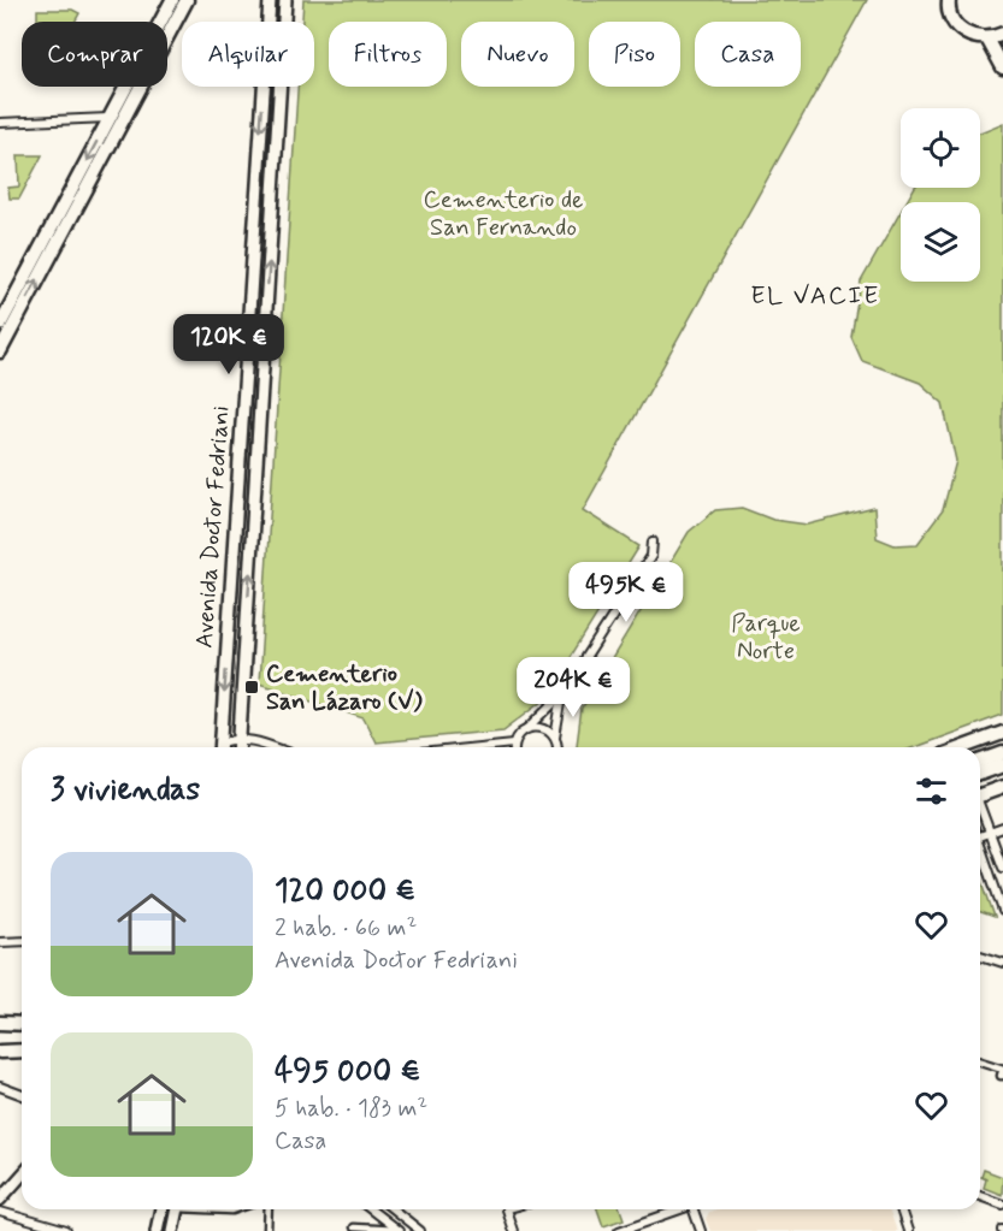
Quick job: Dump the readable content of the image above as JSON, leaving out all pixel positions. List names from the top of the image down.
{
  "streets": {
    "main road": ["Avenida Doctor Fedriani"]
  },
  "districts": ["EL VACIE"],
  "parks": ["Cementerio de San Fernando", "Parque Norte"],
  "places": {
    "transit": ["Cementerio San Lázaro (V)"]
  },
  "page": {
    "chip": [
      "Comprar",
      "Alquilar",
      "Filtros",
      "Nuevo",
      "Piso",
      "Casa"
    ],
    "price": ["120K €", "495K €", "204K €"],
    "heading": "3 viviendas",
    "list": [
      {
        "name": "120 000 €",
        "note": "2 hab. · 66 m² · Avenida Doctor Fedriani"
      },
      {
        "name": "495 000 €",
        "note": "5 hab. · 183 m² · Casa"
      }
    ]
  }
}
